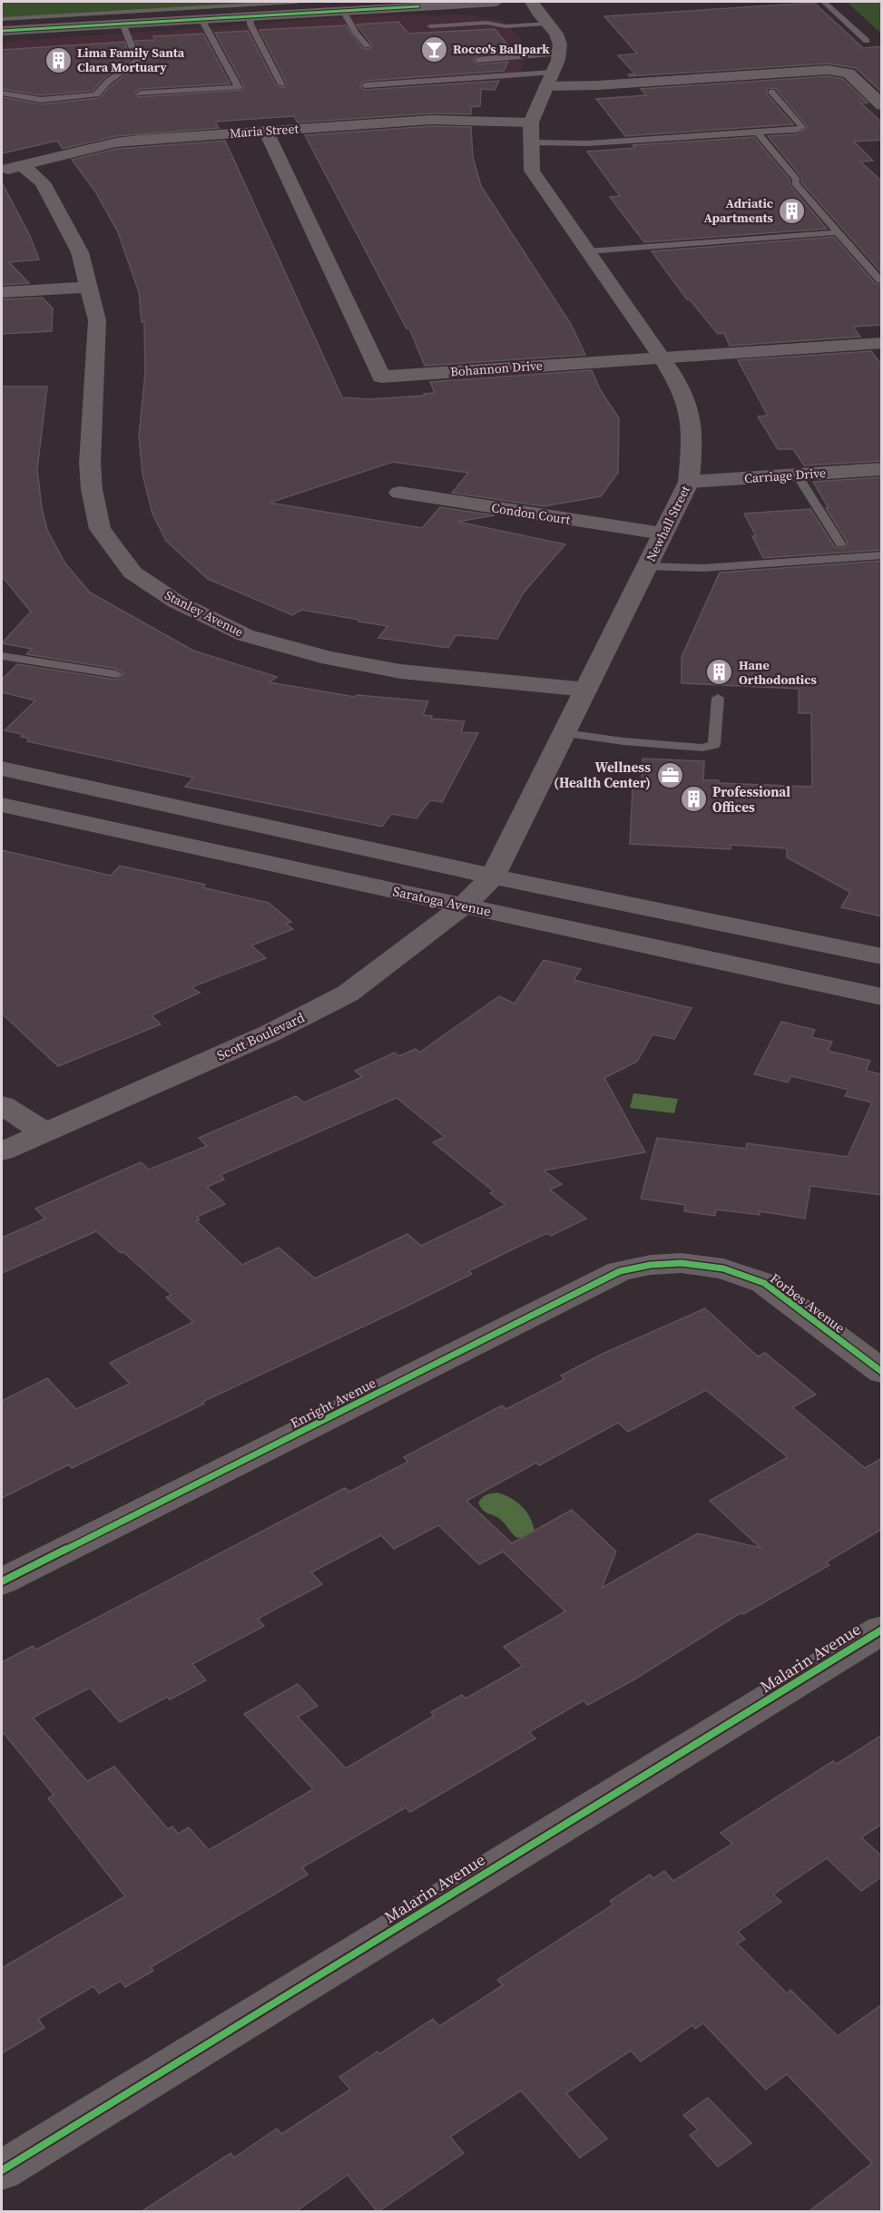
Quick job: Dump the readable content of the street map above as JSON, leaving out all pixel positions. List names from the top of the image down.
{
  "streets": {
    "street": [
      "Maria Street",
      "Bohannon Drive",
      "Carriage Drive",
      "Condon Court",
      "Newhall Street",
      "Stanley Avenue",
      "Saratoga Avenue",
      "Scott Boulevard",
      "Forbes Avenue",
      "Enright Avenue",
      "Malarin Avenue"
    ]
  },
  "crossings": [
    ["Maria Street", "Bohannon Drive"],
    ["Maria Street", "Newhall Street"],
    ["Maria Street", "Stanley Avenue"],
    ["Bohannon Drive", "Newhall Street"],
    ["Carriage Drive", "Newhall Street"],
    ["Condon Court", "Newhall Street"],
    ["Newhall Street", "Stanley Avenue"],
    ["Newhall Street", "Scott Boulevard"],
    ["Saratoga Avenue", "Scott Boulevard"],
    ["Forbes Avenue", "Enright Avenue"]
  ],
  "places": {
    "bar": ["Rocco's Ballpark"],
    "building": [
      "Lima Family Santa Clara Mortuary",
      "Adriatic Apartments",
      "Hane Orthodontics",
      "Professional Offices"
    ],
    "office": ["Wellness (Health Center)"]
  }
}
